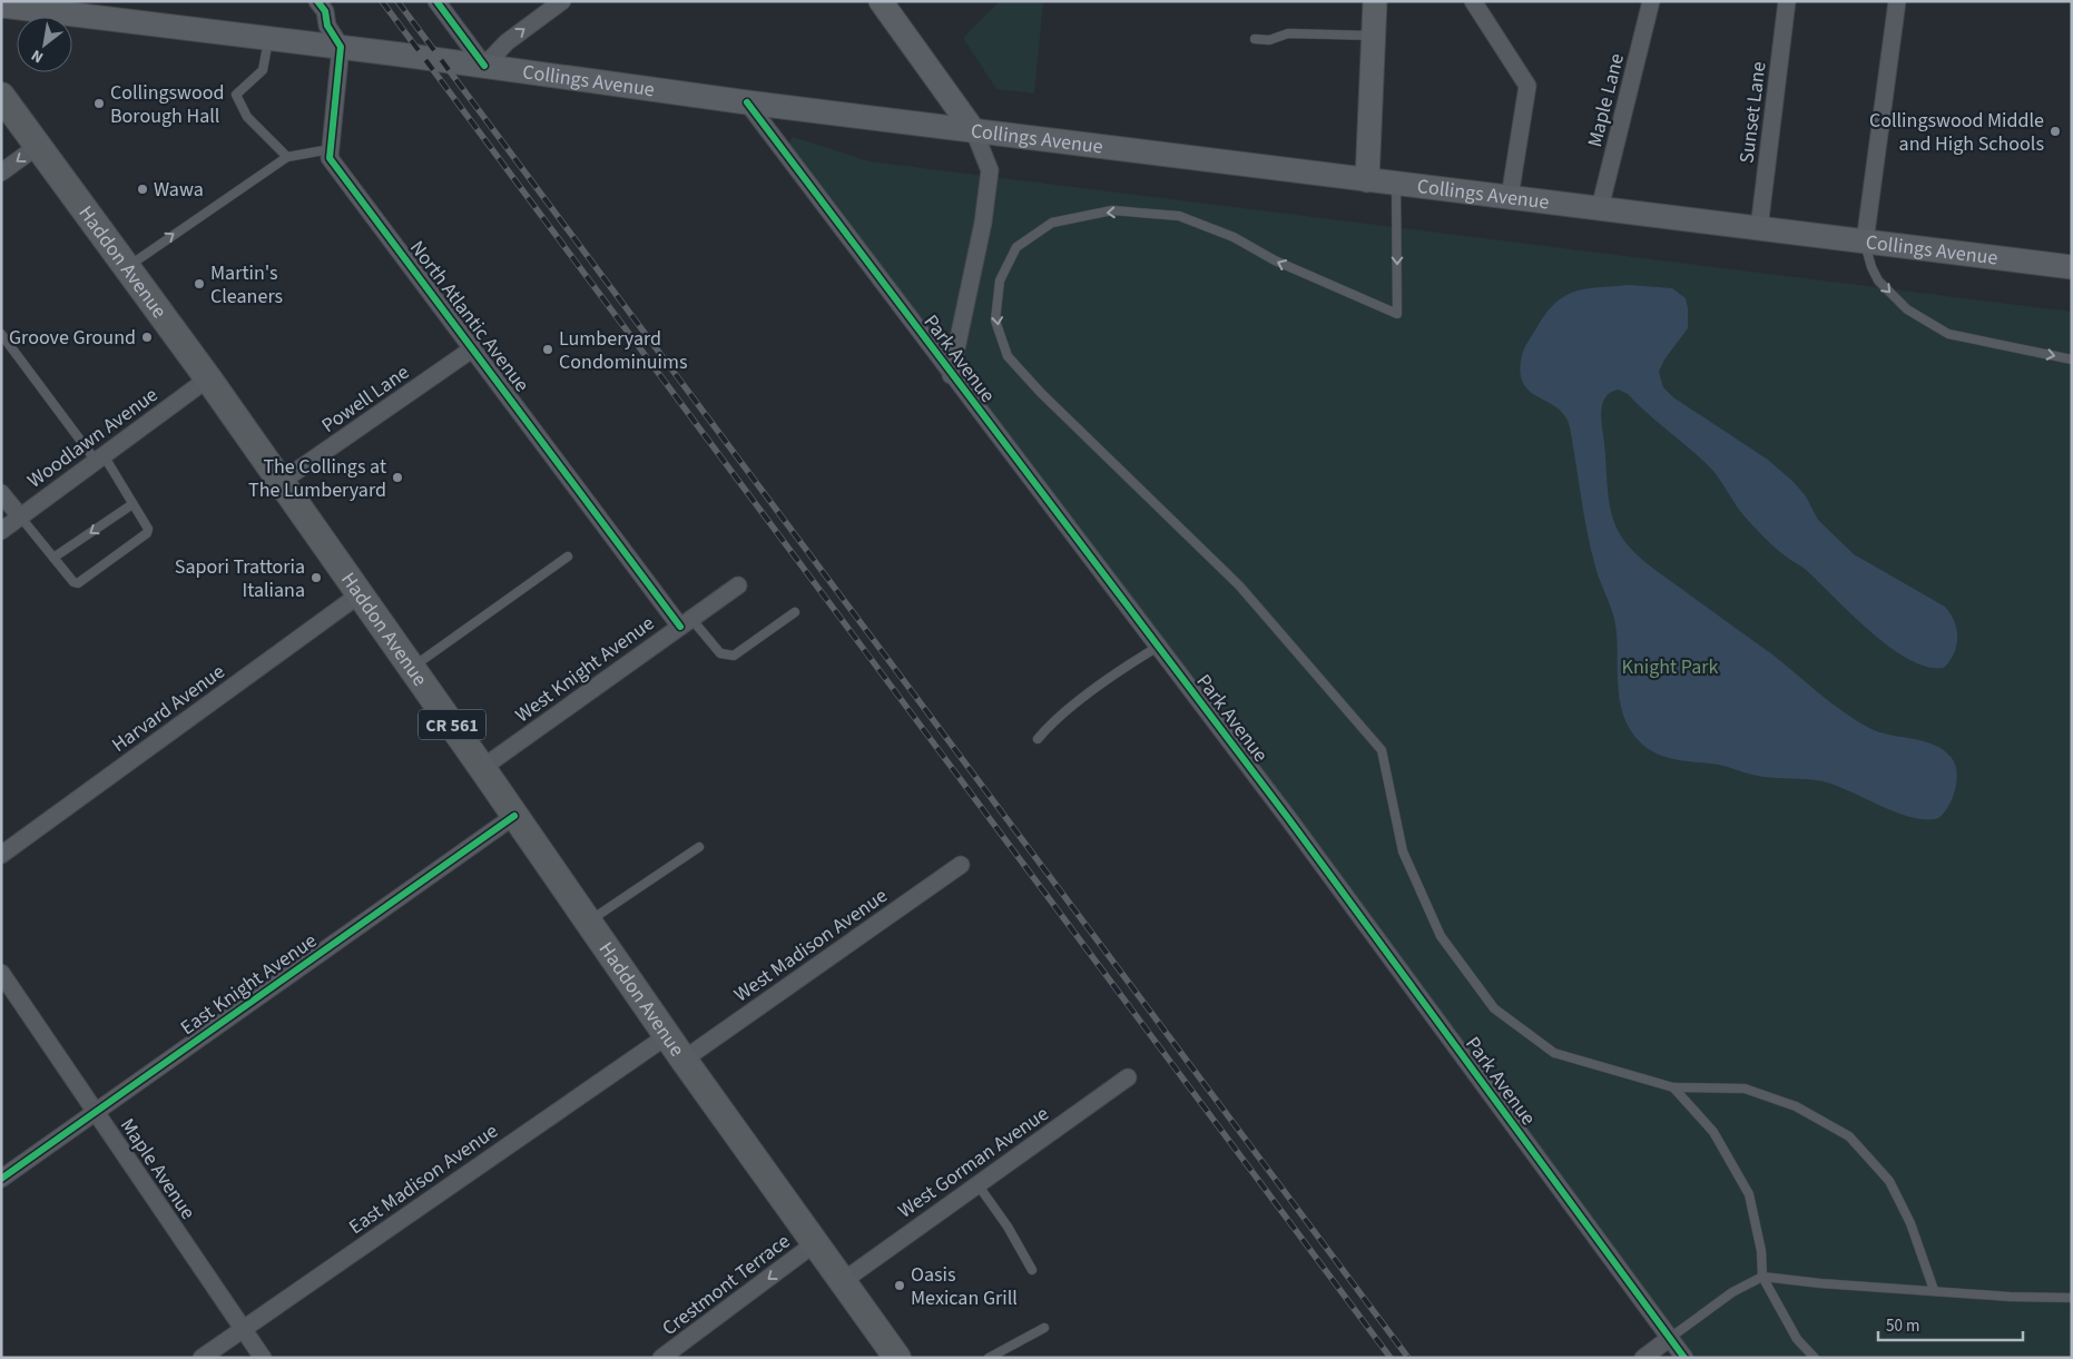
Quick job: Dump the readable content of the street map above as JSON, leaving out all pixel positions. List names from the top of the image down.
{
  "streets": {
    "main road": ["Collings Avenue", "Haddon Avenue", "CR 561"],
    "street": [
      "Maple Lane",
      "Sunset Lane",
      "North Atlantic Avenue",
      "Park Avenue",
      "Powell Lane",
      "Woodlawn Avenue",
      "West Knight Avenue",
      "Harvard Avenue",
      "West Madison Avenue",
      "East Knight Avenue",
      "West Gorman Avenue",
      "Maple Avenue",
      "East Madison Avenue",
      "Crestmont Terrace"
    ]
  },
  "crossings": [
    ["Collings Avenue", "Maple Lane"],
    ["Collings Avenue", "Sunset Lane"],
    ["Collings Avenue", "North Atlantic Avenue"],
    ["Collings Avenue", "Park Avenue"],
    ["Haddon Avenue", "Powell Lane"],
    ["Haddon Avenue", "Woodlawn Avenue"],
    ["Haddon Avenue", "West Knight Avenue"],
    ["Haddon Avenue", "Harvard Avenue"],
    ["Haddon Avenue", "West Madison Avenue"],
    ["Haddon Avenue", "East Knight Avenue"],
    ["Haddon Avenue", "West Gorman Avenue"],
    ["Haddon Avenue", "East Madison Avenue"],
    ["Haddon Avenue", "Crestmont Terrace"],
    ["North Atlantic Avenue", "Powell Lane"],
    ["North Atlantic Avenue", "West Knight Avenue"],
    ["East Knight Avenue", "Maple Avenue"],
    ["Maple Avenue", "East Madison Avenue"]
  ],
  "one_way": ["Crestmont Terrace"],
  "parks": ["Knight Park"],
  "places": [
    "Collingswood Borough Hall",
    "Collingswood Middle and High Schools",
    "Wawa",
    "Martin's Cleaners",
    "Groove Ground",
    "Lumberyard Condominuims",
    "The Collings at The Lumberyard",
    "Sapori Trattoria Italiana",
    "Oasis Mexican Grill"
  ],
  "scale_bar": "50 m",
  "north": "bottom left"
}
